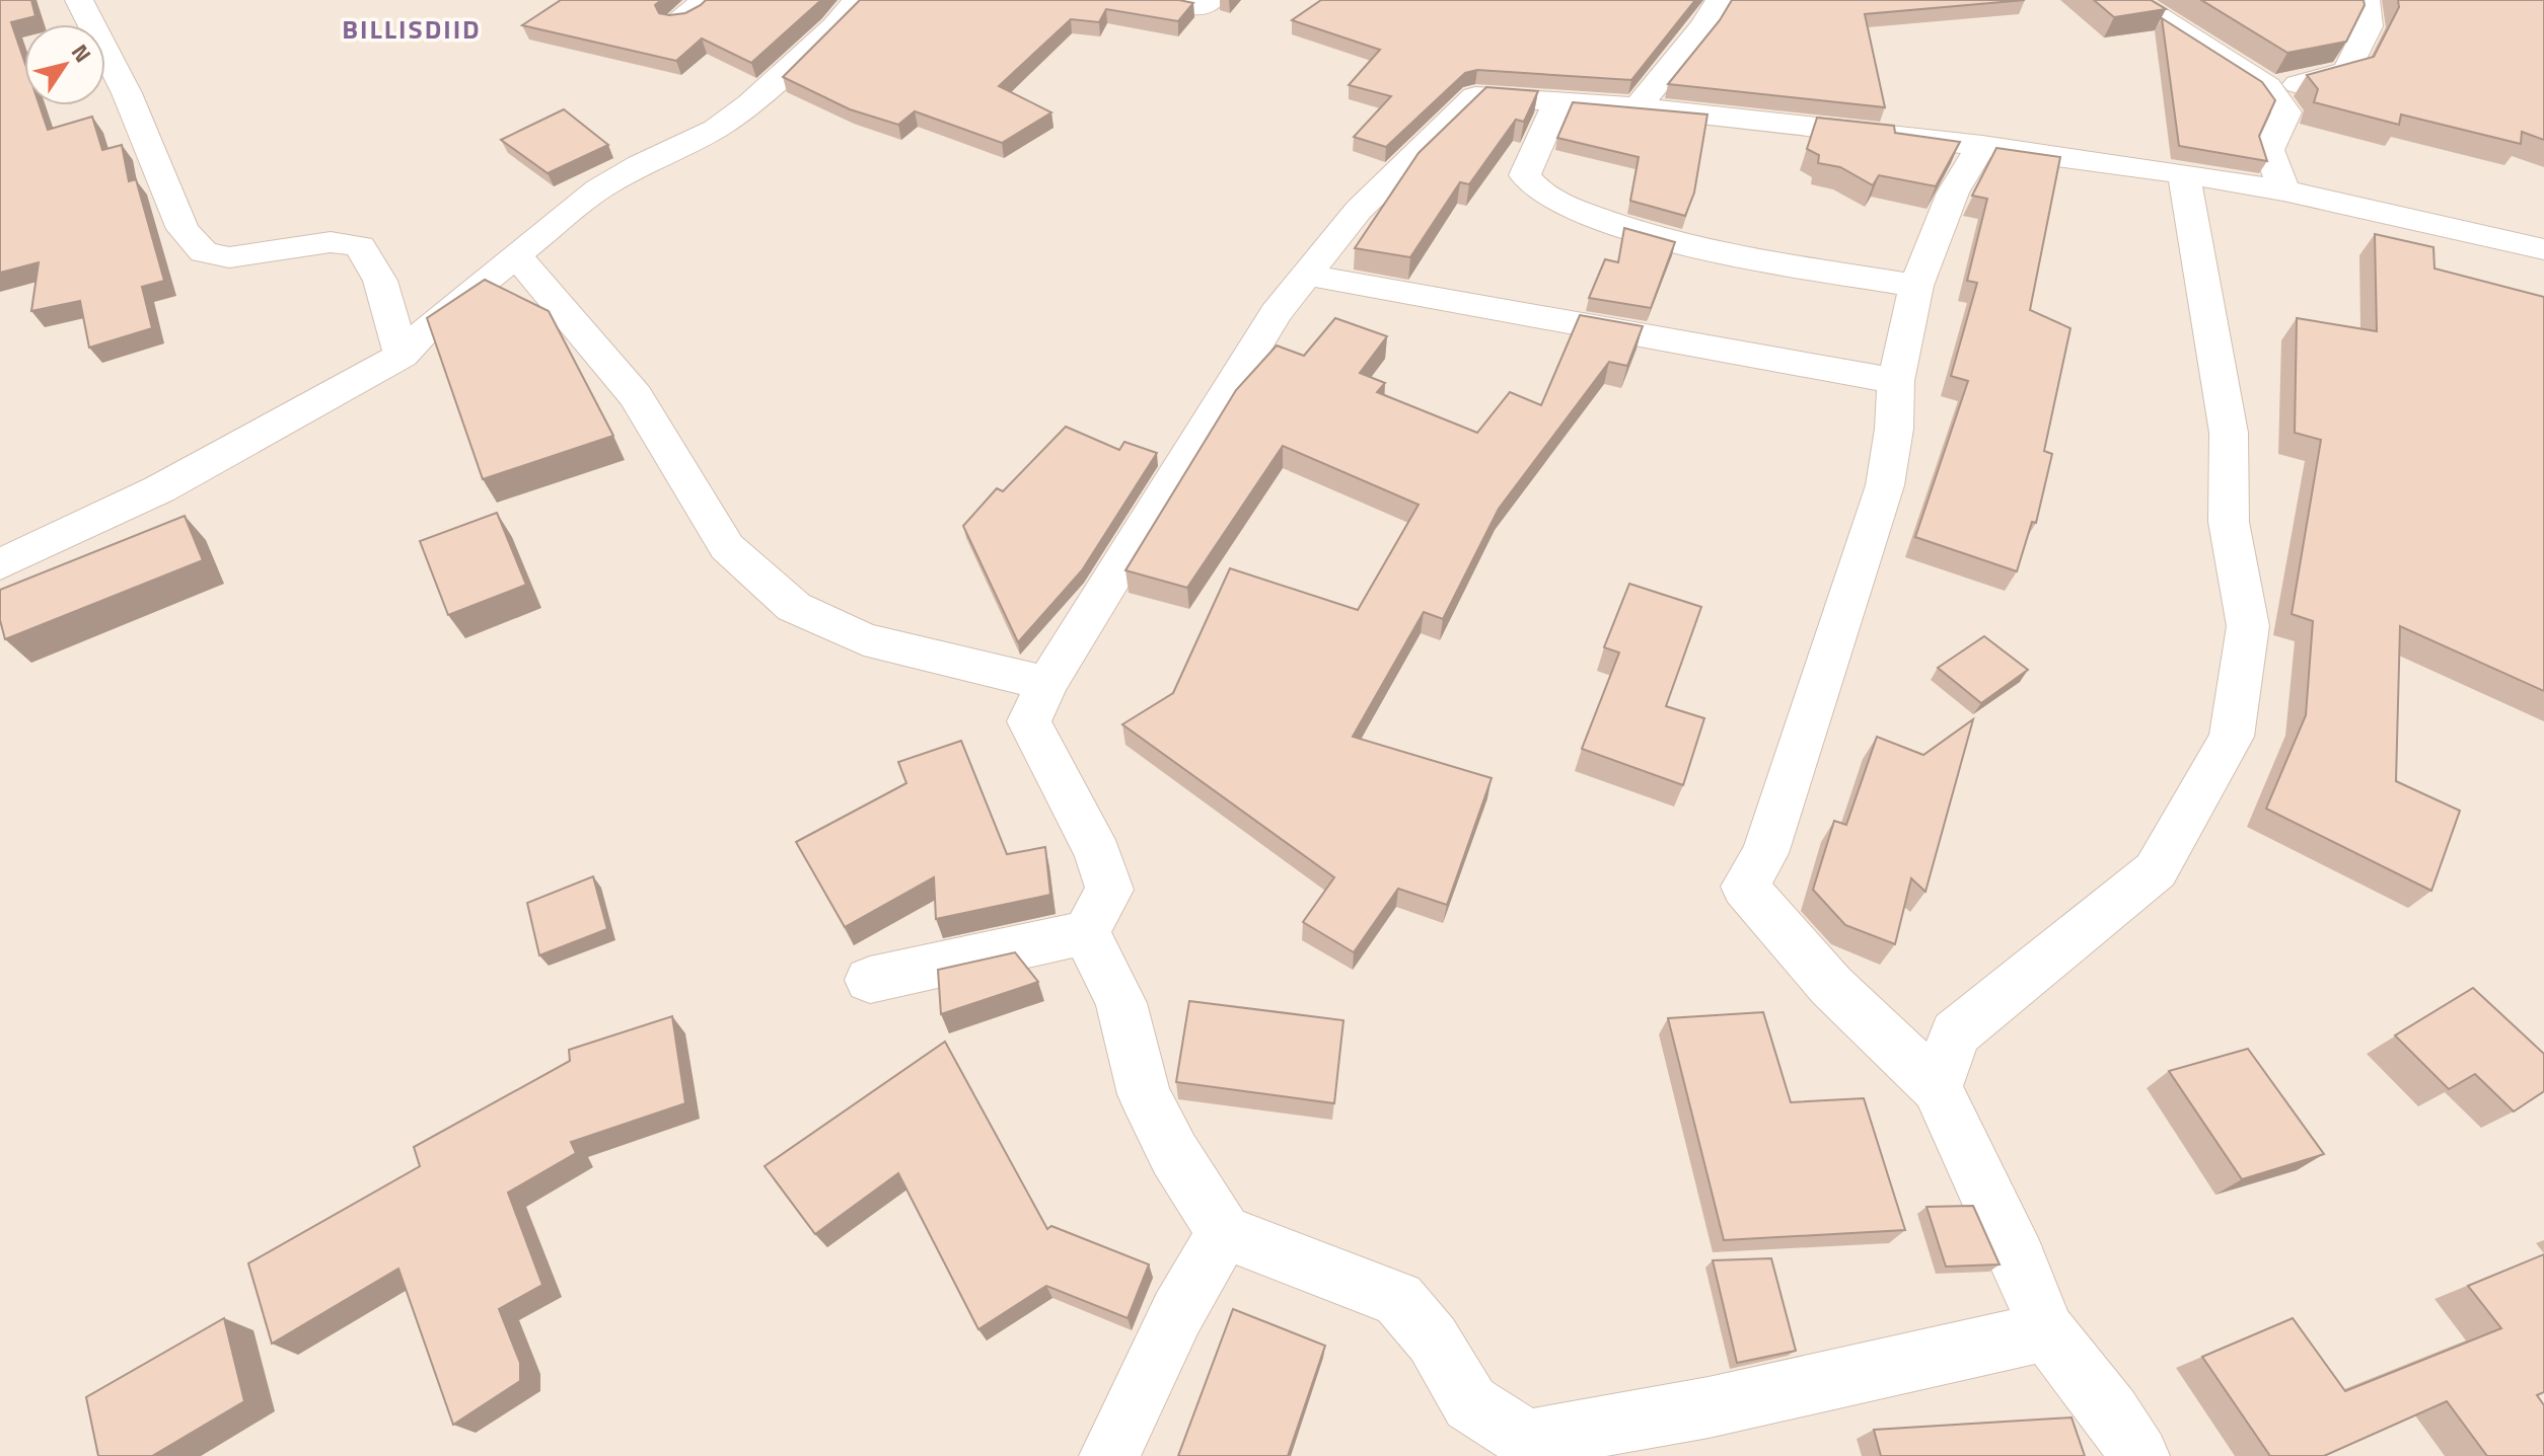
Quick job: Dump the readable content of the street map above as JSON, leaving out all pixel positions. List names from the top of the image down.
{
  "districts": ["BILLISDIID"],
  "north": "top right"
}
